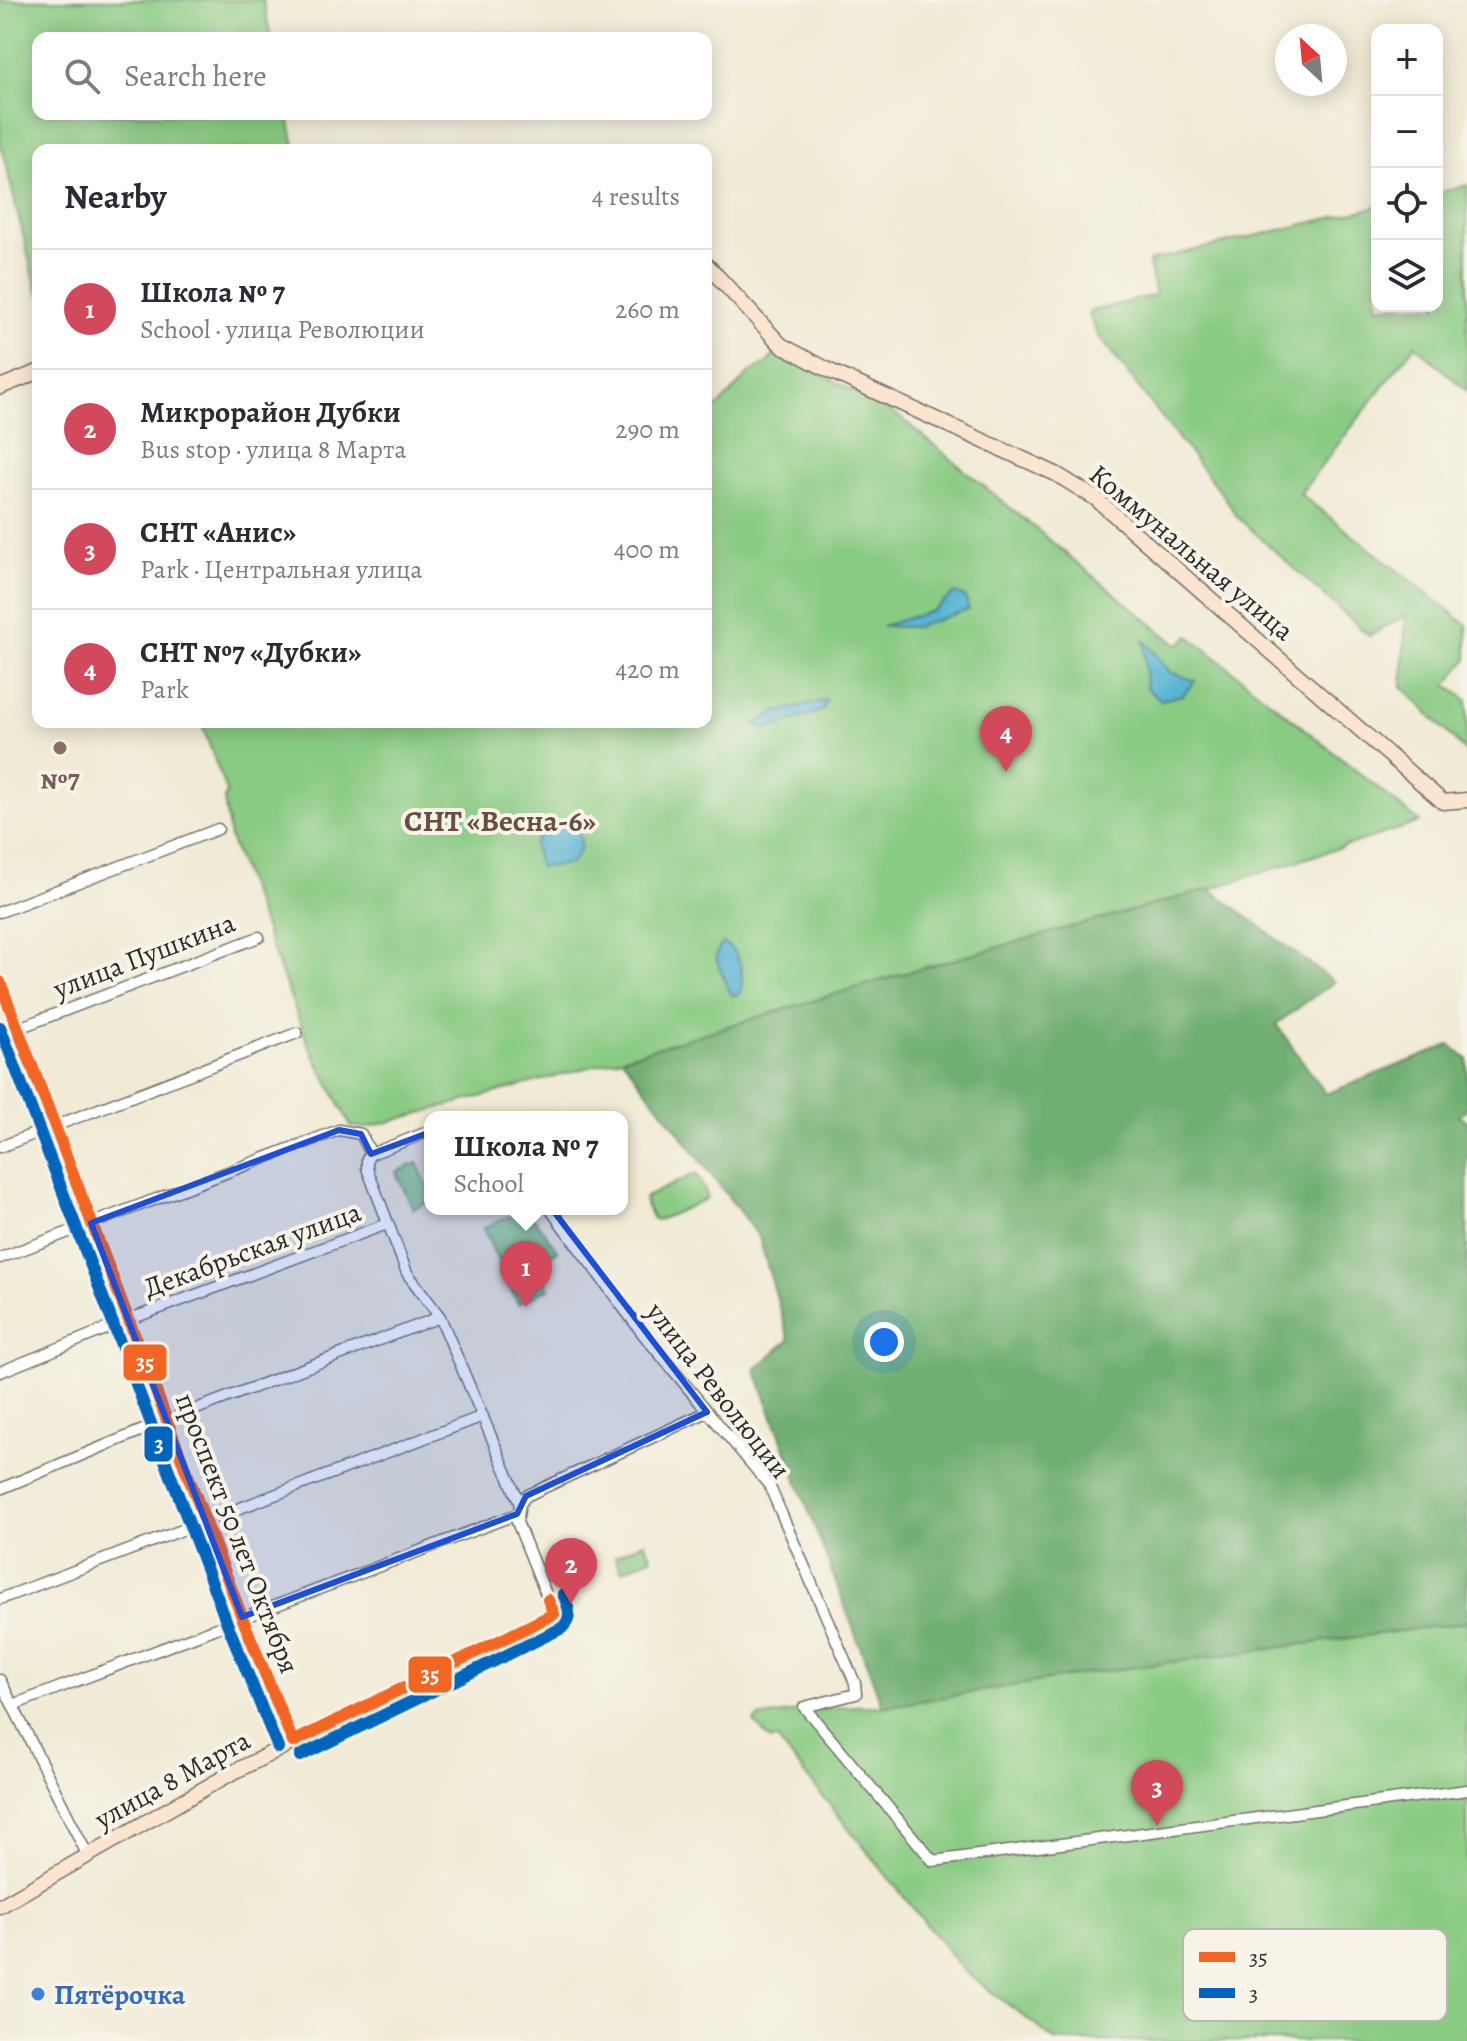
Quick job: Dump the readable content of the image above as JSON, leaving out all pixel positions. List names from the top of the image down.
{
  "streets": {
    "main road": ["Коммунальная улица", "проспект 50 лет Октября", "улица 8 Марта"],
    "street": ["улица Пушкина", "Декабрьская улица", "улица Революции"]
  },
  "crossings": [
    ["улица Пушкина", "проспект 50 лет Октября"],
    ["Декабрьская улица", "проспект 50 лет Октября"],
    ["проспект 50 лет Октября", "улица 8 Марта"]
  ],
  "districts": ["СНТ «Весна-6»"],
  "places": ["№7", "Пятёрочка"],
  "lines": ["transit line 35", "transit line 3"],
  "legend": ["35", "3"],
  "north": "top left",
  "page": {
    "map_buttons": ["+", "−"],
    "search": "Search here",
    "heading": ["Nearby", "4 results"],
    "list": [
      {
        "mark": "1",
        "name": "Школа № 7",
        "note": "School · улица Революции",
        "value": "260 m"
      },
      {
        "mark": "2",
        "name": "Микрорайон Дубки",
        "note": "Bus stop · улица 8 Марта",
        "value": "290 m"
      },
      {
        "mark": "3",
        "name": "СНТ «Анис»",
        "note": "Park · Центральная улица",
        "value": "400 m"
      },
      {
        "mark": "4",
        "name": "СНТ №7 «Дубки»",
        "note": "Park",
        "value": "420 m"
      }
    ],
    "pins": [
      "4",
      "1",
      "2",
      "3"
    ],
    "popup": ["Школа № 7", "School"]
  }
}
